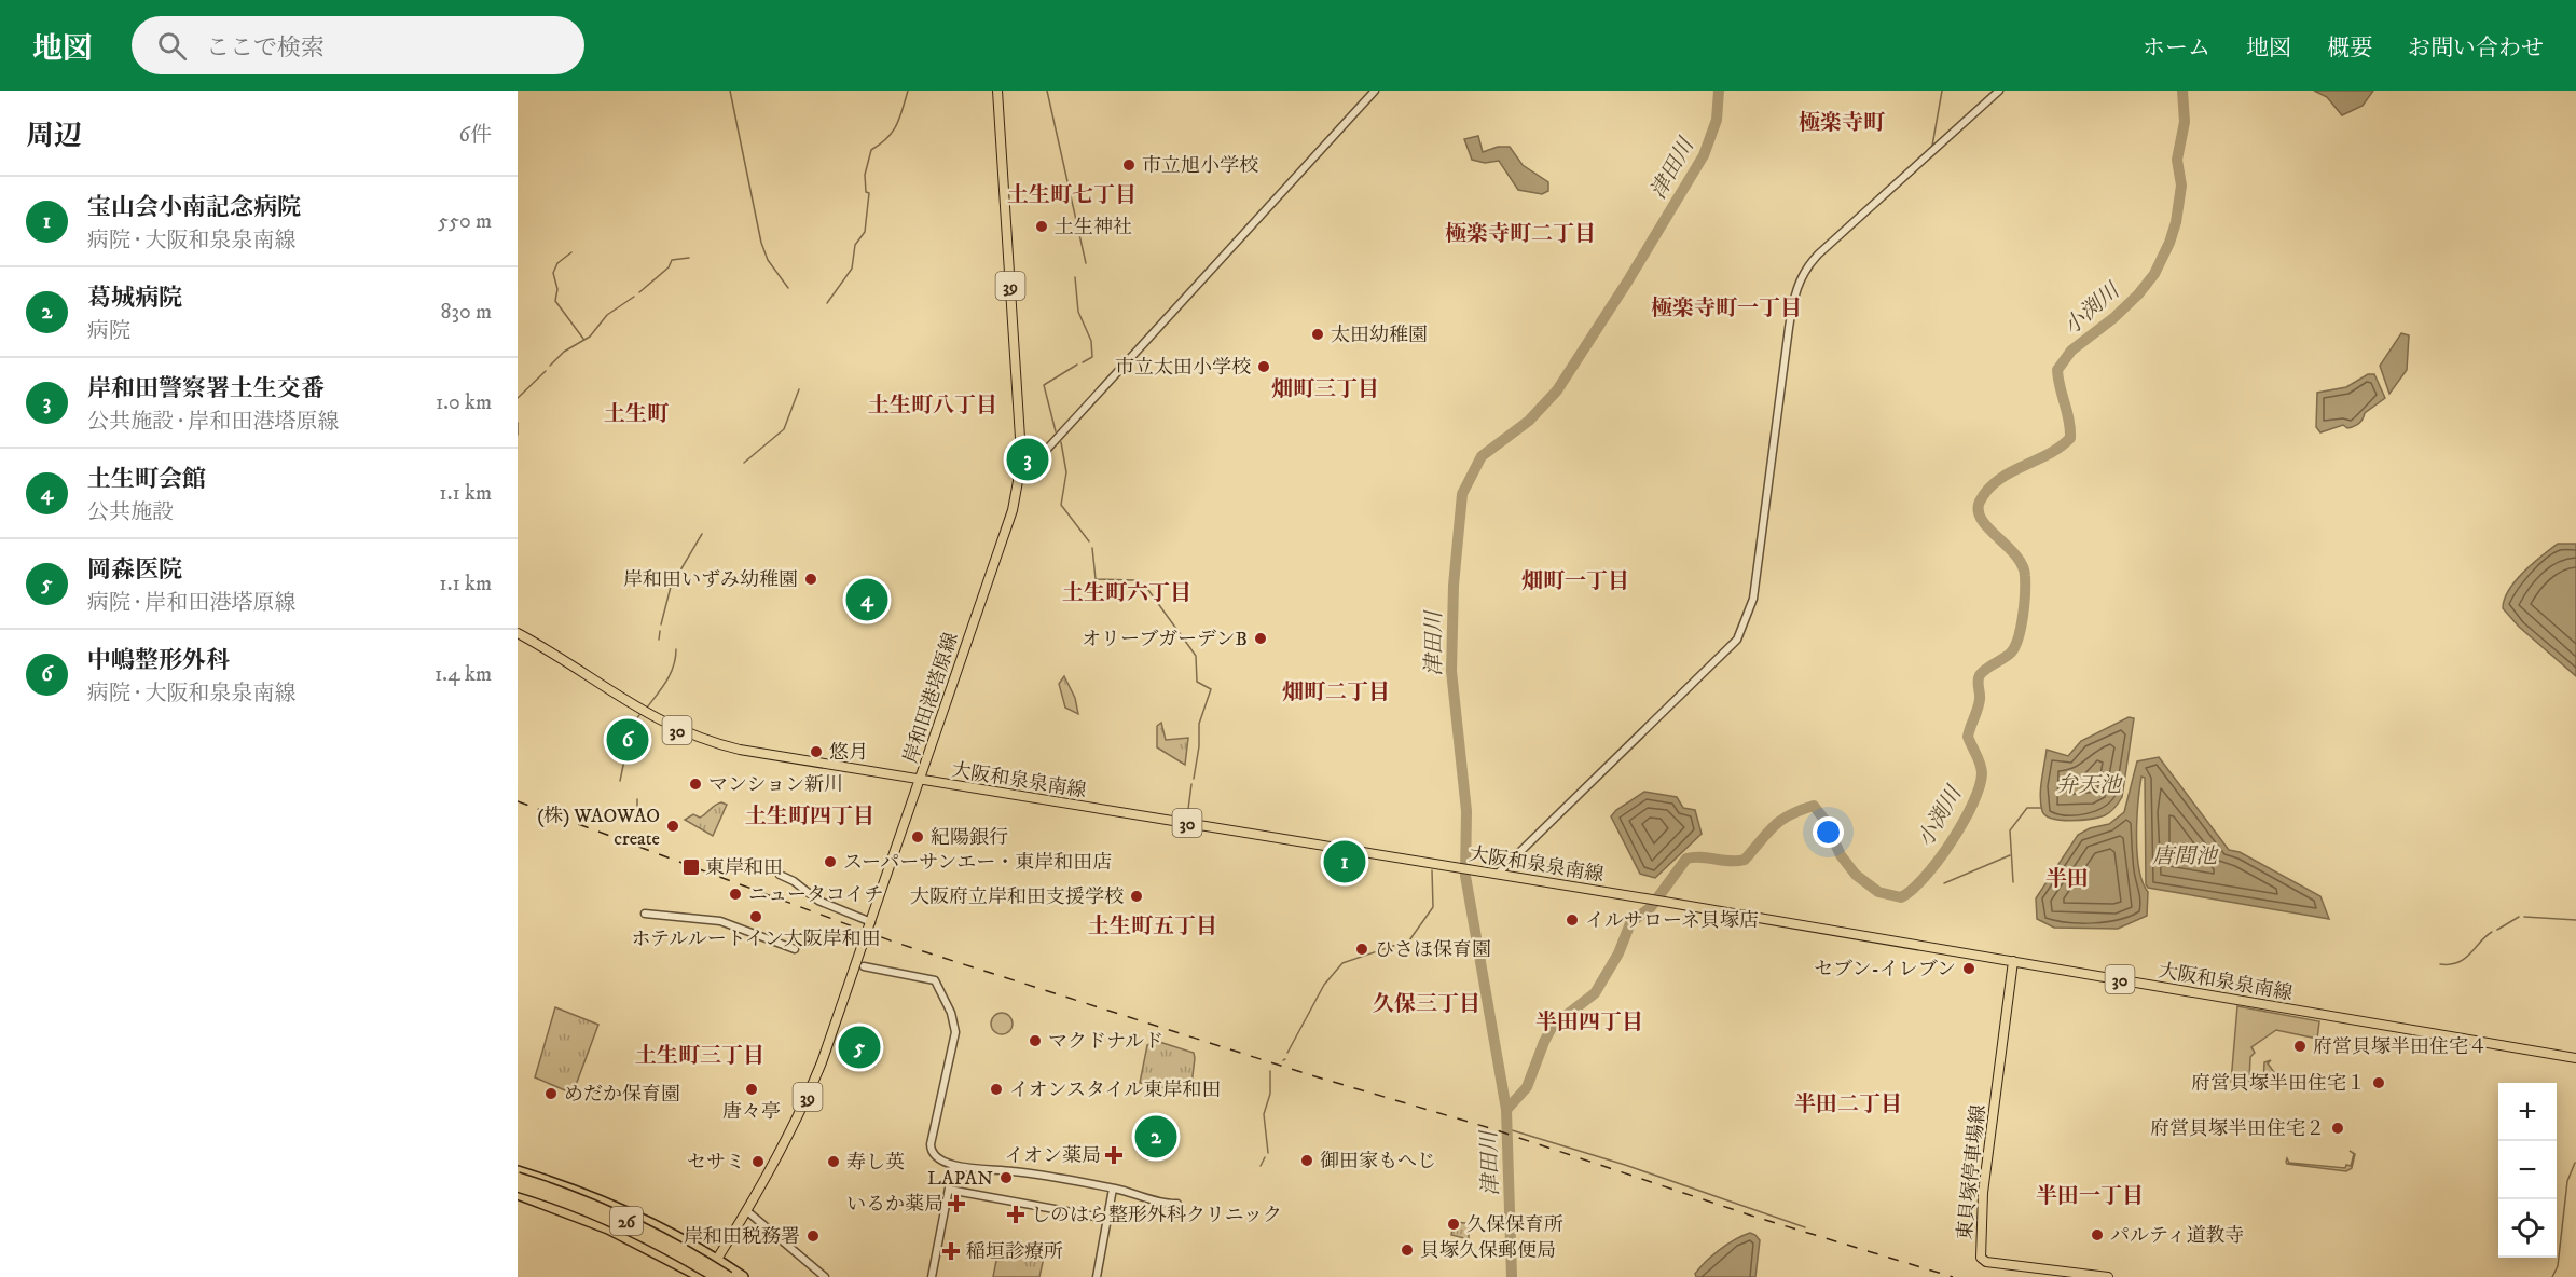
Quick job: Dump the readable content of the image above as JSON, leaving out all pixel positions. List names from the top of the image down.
{
  "streets": {
    "highway": ["26"],
    "main road": [
      "39",
      "岸和田港塔原線",
      "30",
      "大阪和泉泉南線",
      "東貝塚停車場線"
    ]
  },
  "crossings": [
    ["岸和田港塔原線", "大阪和泉泉南線"],
    ["岸和田港塔原線", "26"],
    ["大阪和泉泉南線", "東貝塚停車場線"]
  ],
  "districts": [
    "極楽寺町",
    "土生町七丁目",
    "極楽寺町二丁目",
    "極楽寺町一丁目",
    "畑町三丁目",
    "土生町八丁目",
    "土生町",
    "畑町一丁目",
    "土生町六丁目",
    "畑町二丁目",
    "土生町四丁目",
    "半田",
    "土生町五丁目",
    "久保三丁目",
    "半田四丁目",
    "土生町三丁目",
    "半田二丁目",
    "半田一丁目"
  ],
  "water": [
    "津田川",
    "小渕川",
    "弁天池",
    "唐間池"
  ],
  "places": {
    "other": [
      "市立旭小学校",
      "土生神社",
      "太田幼稚園",
      "市立太田小学校",
      "岸和田いずみ幼稚園",
      "オリーブガーデンB",
      "悠月",
      "マンション新川",
      "(株) WAOWAO create",
      "紀陽銀行",
      "スーパーサンエー・東岸和田店",
      "ニュータコイチ",
      "大阪府立岸和田支援学校",
      "ホテルルートイン大阪岸和田",
      "イルサローネ貝塚店",
      "ひさほ保育園",
      "セブン-イレブン",
      "マクドナルド",
      "府営貝塚半田住宅４",
      "府営貝塚半田住宅１",
      "唐々亭",
      "イオンスタイル東岸和田",
      "めだか保育園",
      "府営貝塚半田住宅２",
      "御田家もへじ",
      "セサミ",
      "寿し英",
      "LAPAN",
      "久保保育所",
      "パルティ道教寺",
      "岸和田税務署",
      "貝塚久保郵便局"
    ],
    "transit": ["東岸和田"],
    "health": [
      "イオン薬局",
      "いるか薬局",
      "しのはら整形外科クリニック",
      "稲垣診療所"
    ]
  },
  "page": {
    "header": "地図",
    "search": "ここで検索",
    "nav": [
      "ホーム",
      "地図",
      "概要",
      "お問い合わせ"
    ],
    "heading": ["周辺", "6件"],
    "list": [
      {
        "mark": "1",
        "name": "宝山会小南記念病院",
        "note": "病院 · 大阪和泉泉南線",
        "value": "550 m"
      },
      {
        "mark": "2",
        "name": "葛城病院",
        "note": "病院",
        "value": "830 m"
      },
      {
        "mark": "3",
        "name": "岸和田警察署土生交番",
        "note": "公共施設 · 岸和田港塔原線",
        "value": "1.0 km"
      },
      {
        "mark": "4",
        "name": "土生町会館",
        "note": "公共施設",
        "value": "1.1 km"
      },
      {
        "mark": "5",
        "name": "岡森医院",
        "note": "病院 · 岸和田港塔原線",
        "value": "1.1 km"
      },
      {
        "mark": "6",
        "name": "中嶋整形外科",
        "note": "病院 · 大阪和泉泉南線",
        "value": "1.4 km"
      }
    ],
    "pins": [
      "3",
      "4",
      "6",
      "1",
      "5",
      "2"
    ],
    "map_buttons": ["+", "−"]
  }
}
